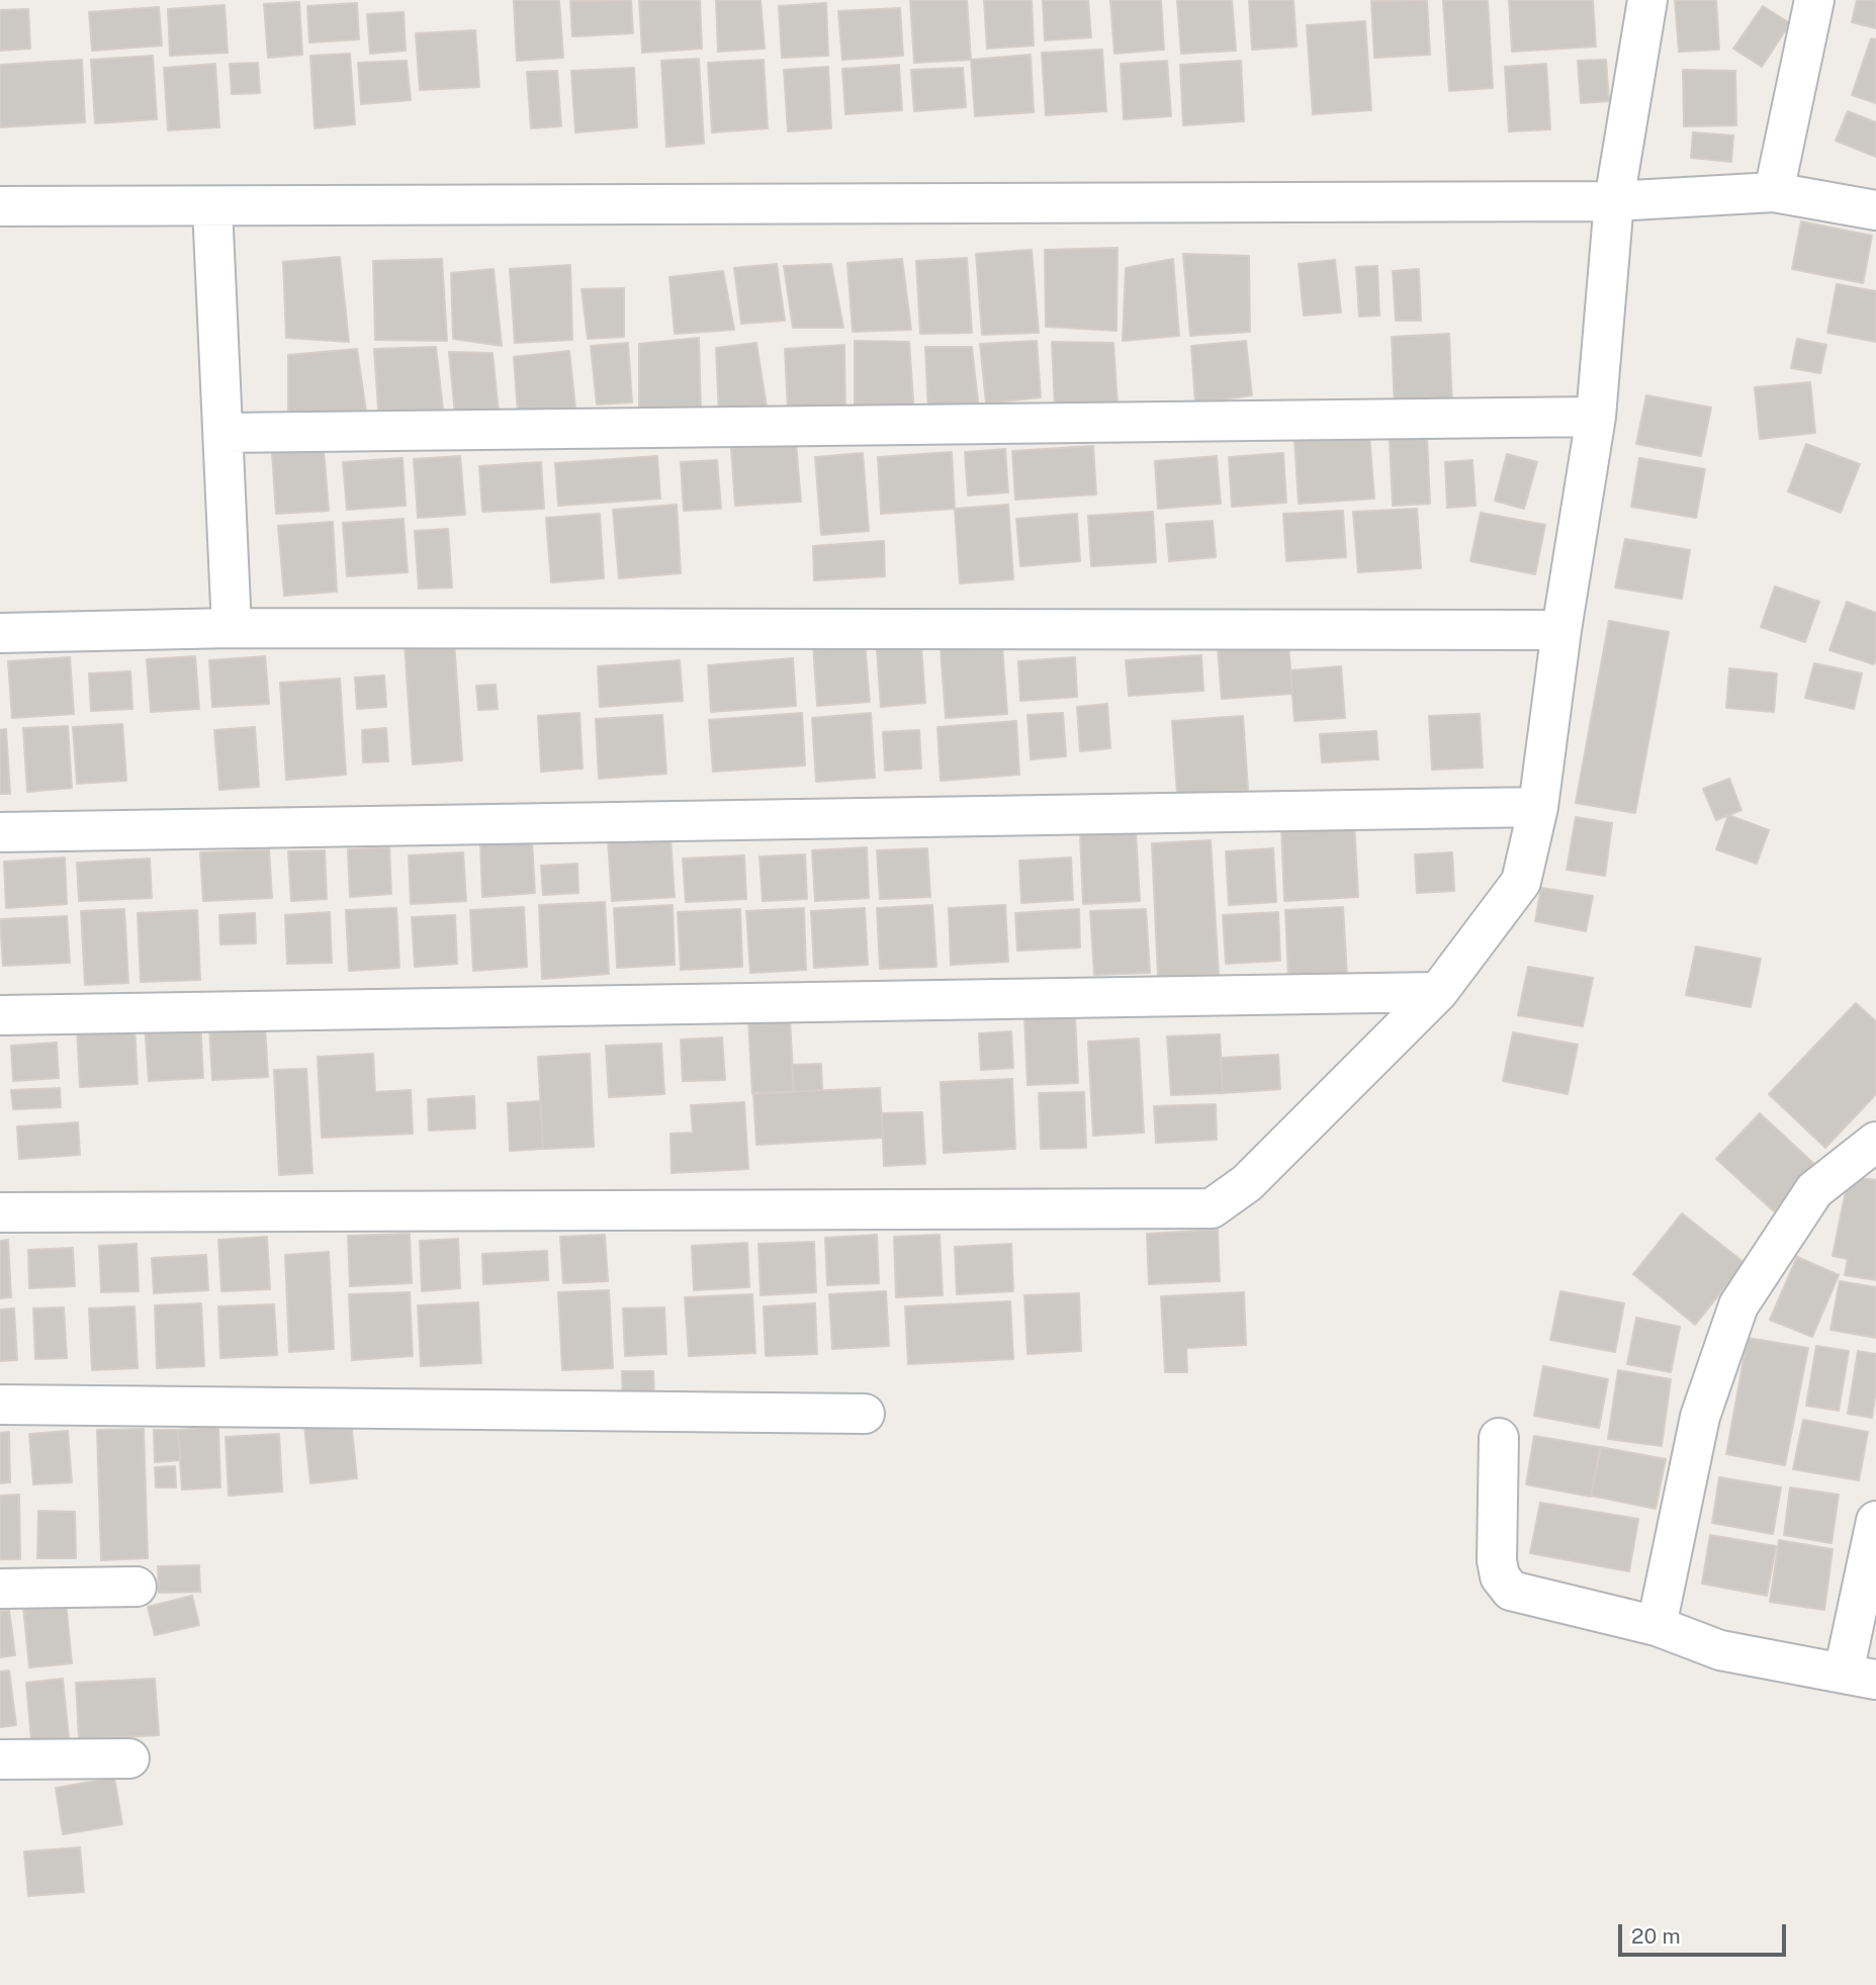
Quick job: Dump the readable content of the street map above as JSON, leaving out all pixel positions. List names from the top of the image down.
{
  "scale_bar": "20 m"
}
